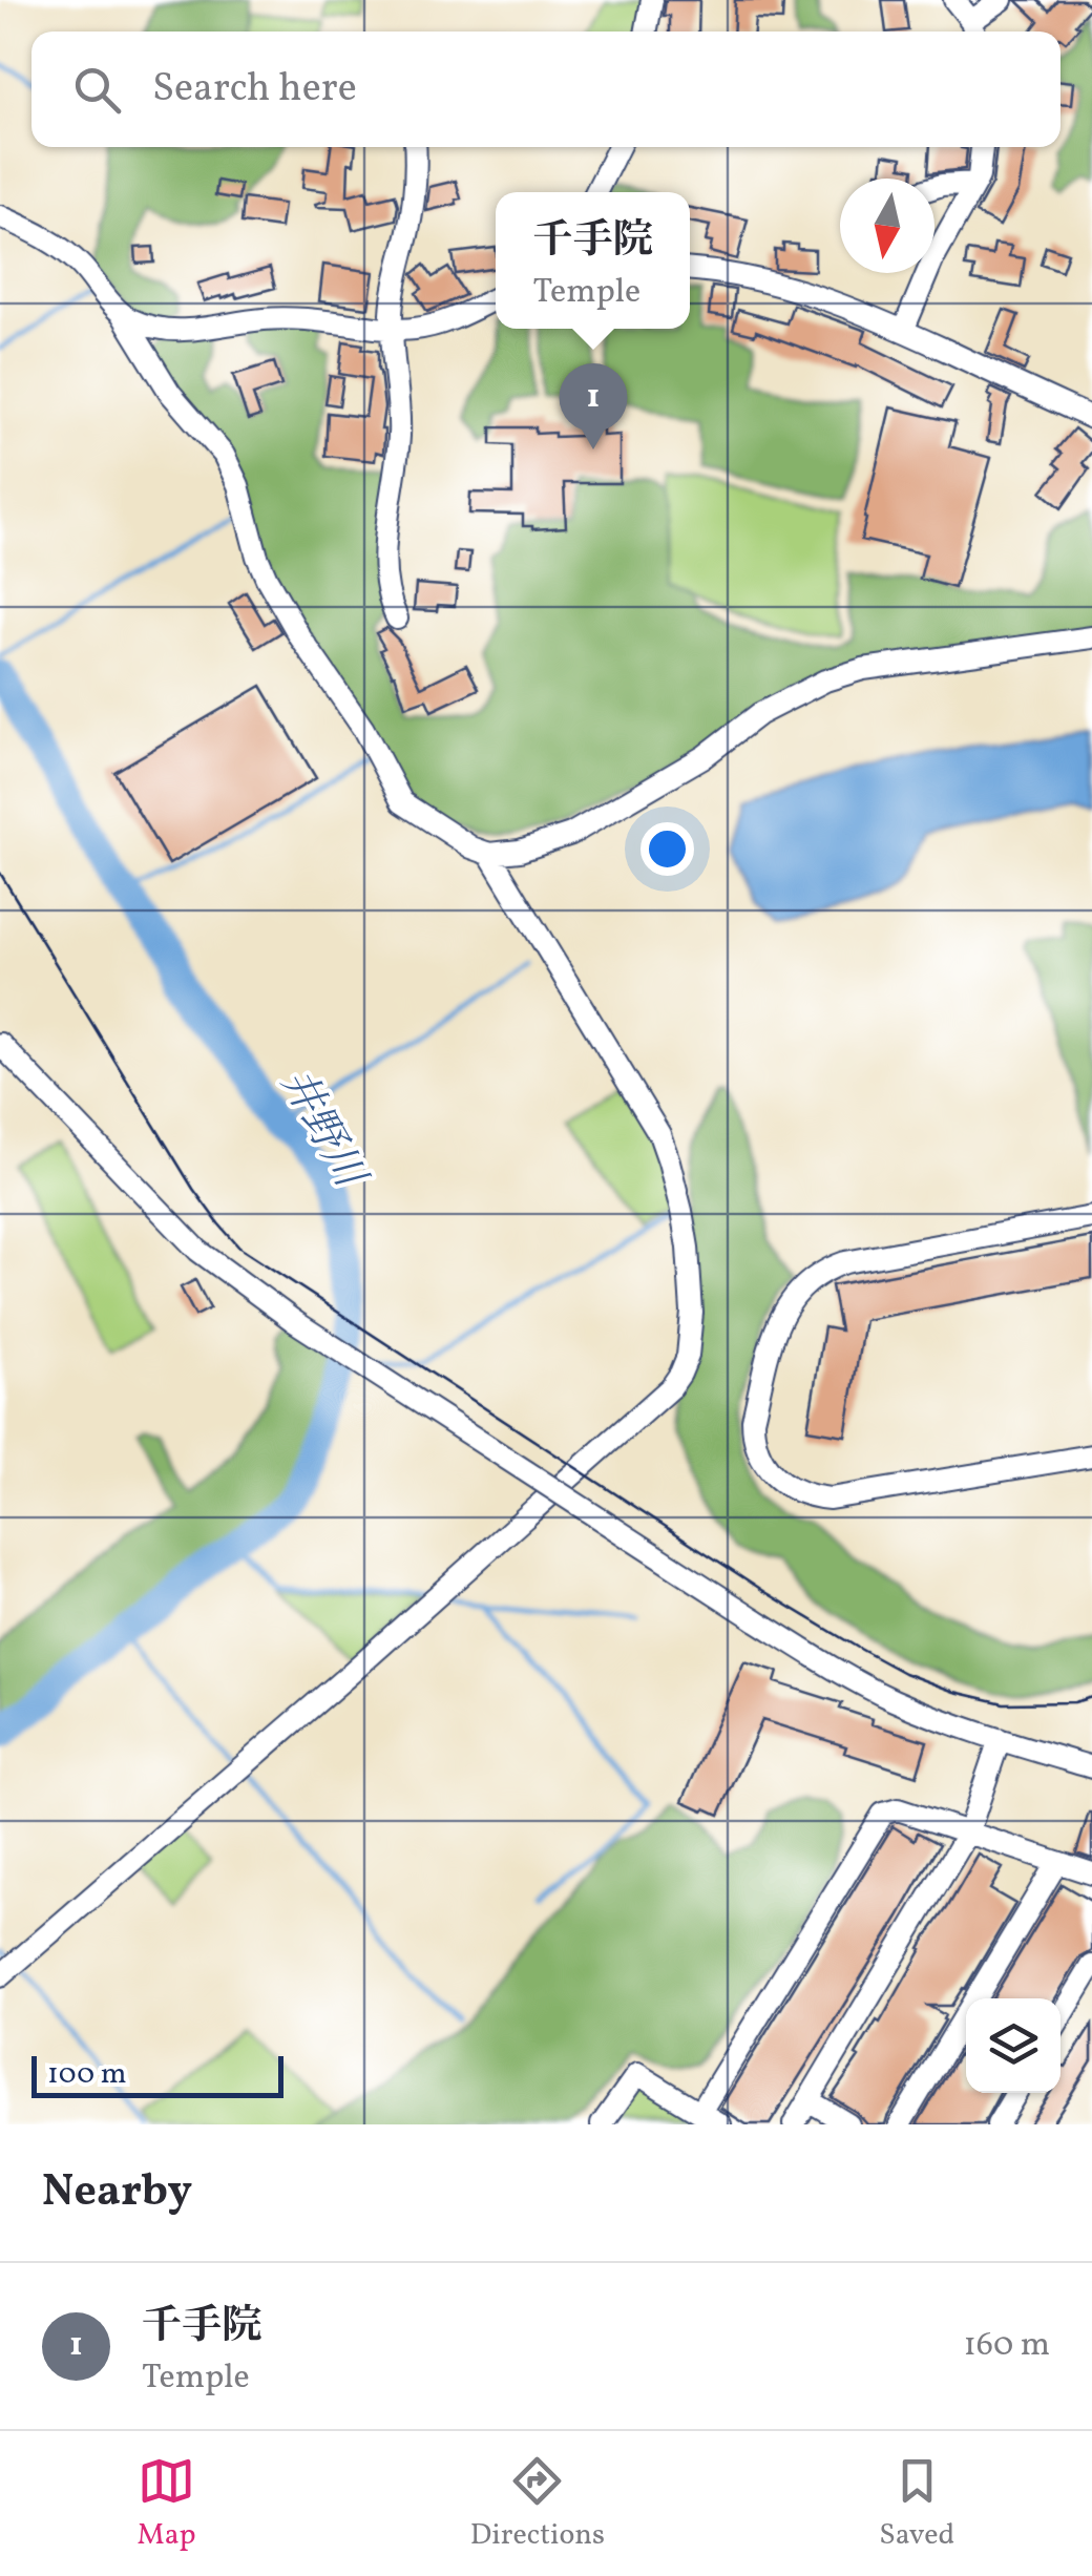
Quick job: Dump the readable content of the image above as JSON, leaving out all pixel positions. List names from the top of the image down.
{
  "water": ["井野川"],
  "scale_bar": "100 m",
  "north": "bottom",
  "page": {
    "search": "Search here",
    "popup": ["千手院", "Temple"],
    "pins": "1",
    "scale": "100 m",
    "heading": "Nearby",
    "list": [
      {
        "mark": "1",
        "name": "千手院",
        "note": "Temple",
        "value": "160 m"
      }
    ],
    "nav": ["Map", "Directions", "Saved"]
  }
}
